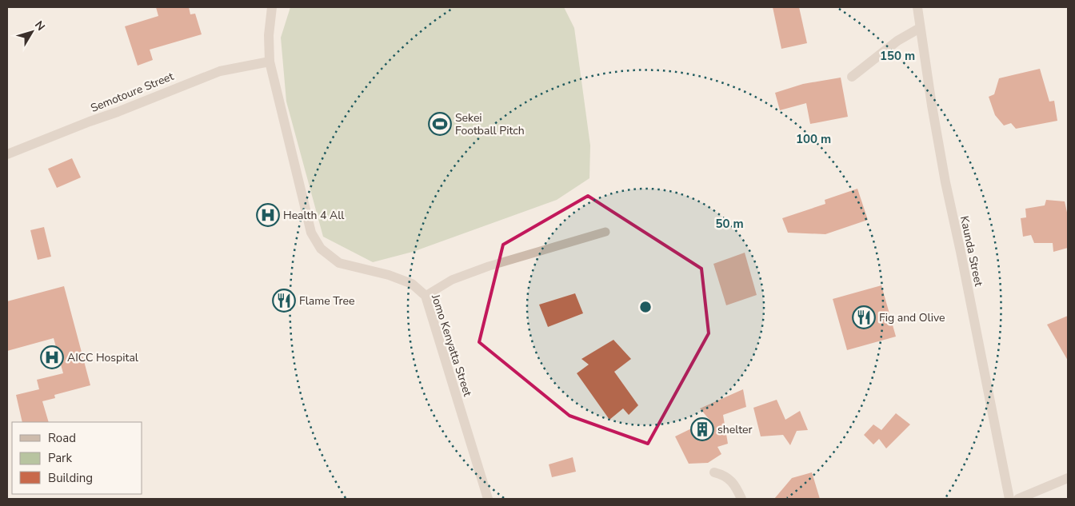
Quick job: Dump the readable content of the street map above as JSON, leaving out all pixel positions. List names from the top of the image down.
{
  "streets": {
    "street": ["Semotoure Street", "Kaunda Street", "Jomo Kenyatta Street"]
  },
  "crossings": [
    ["Semotoure Street", "Jomo Kenyatta Street"]
  ],
  "places": {
    "sports": ["Sekei Football Pitch"],
    "hospital": ["Health 4 All", "AICC Hospital"],
    "restaurant": ["Flame Tree", "Fig and Olive"],
    "building": ["shelter"]
  },
  "legend": ["Road", "Park", "Building"],
  "north": "top right",
  "rings": ["150 m", "100 m", "50 m"]
}
